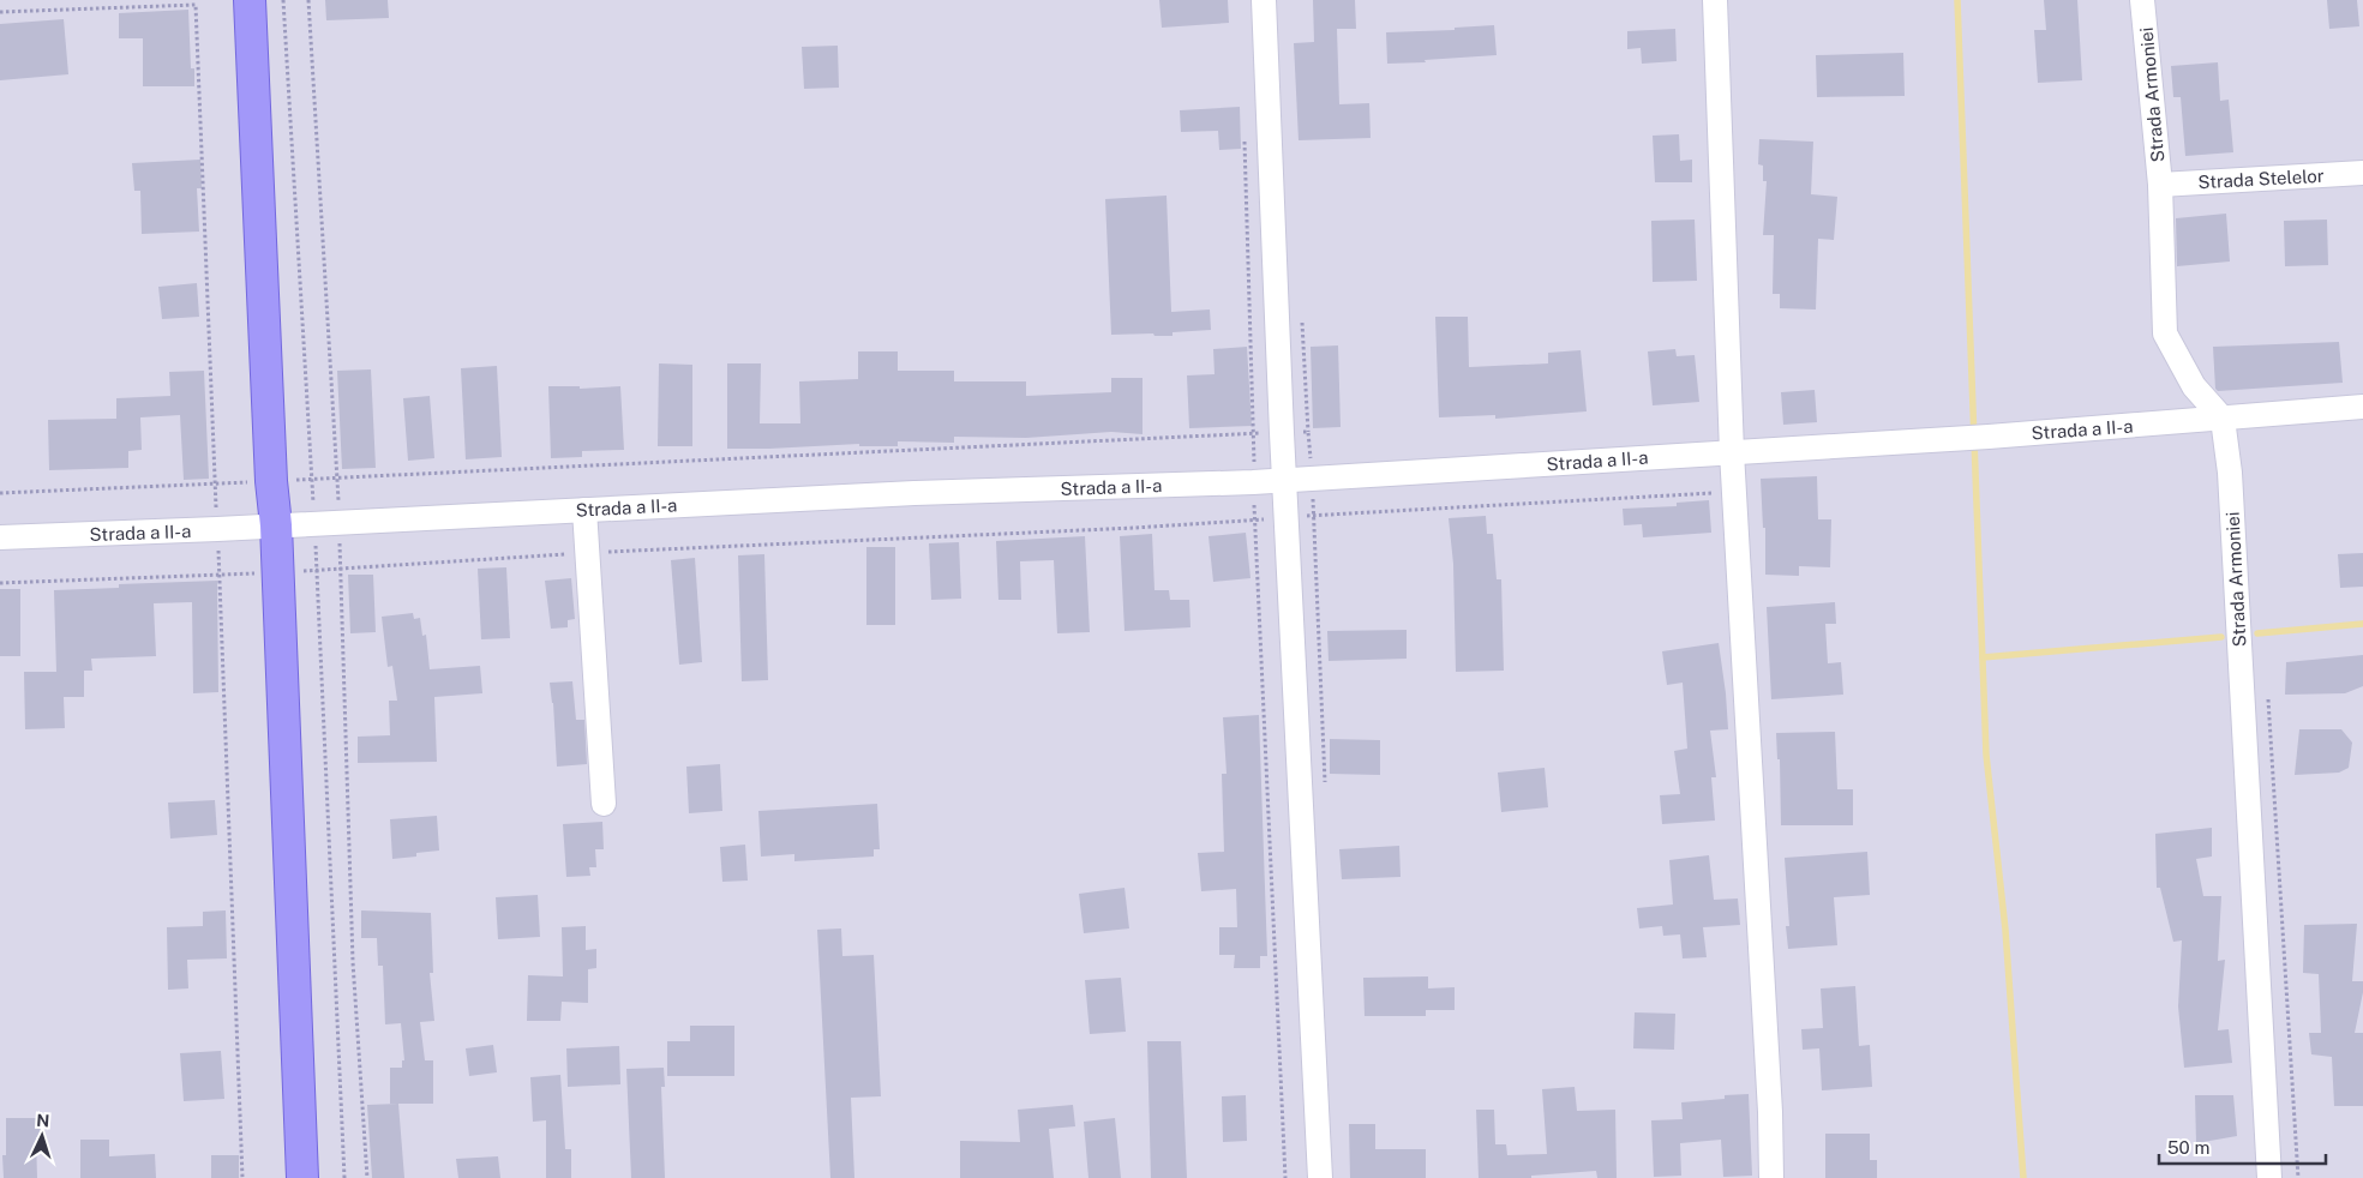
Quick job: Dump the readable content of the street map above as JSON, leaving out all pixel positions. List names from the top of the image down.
{
  "streets": {
    "street": ["Strada Armoniei", "Strada Stelelor", "Strada a II-a"]
  },
  "crossings": [
    ["Strada Armoniei", "Strada Stelelor"],
    ["Strada Armoniei", "Strada a II-a"]
  ],
  "scale_bar": "50 m",
  "north": "top"
}
